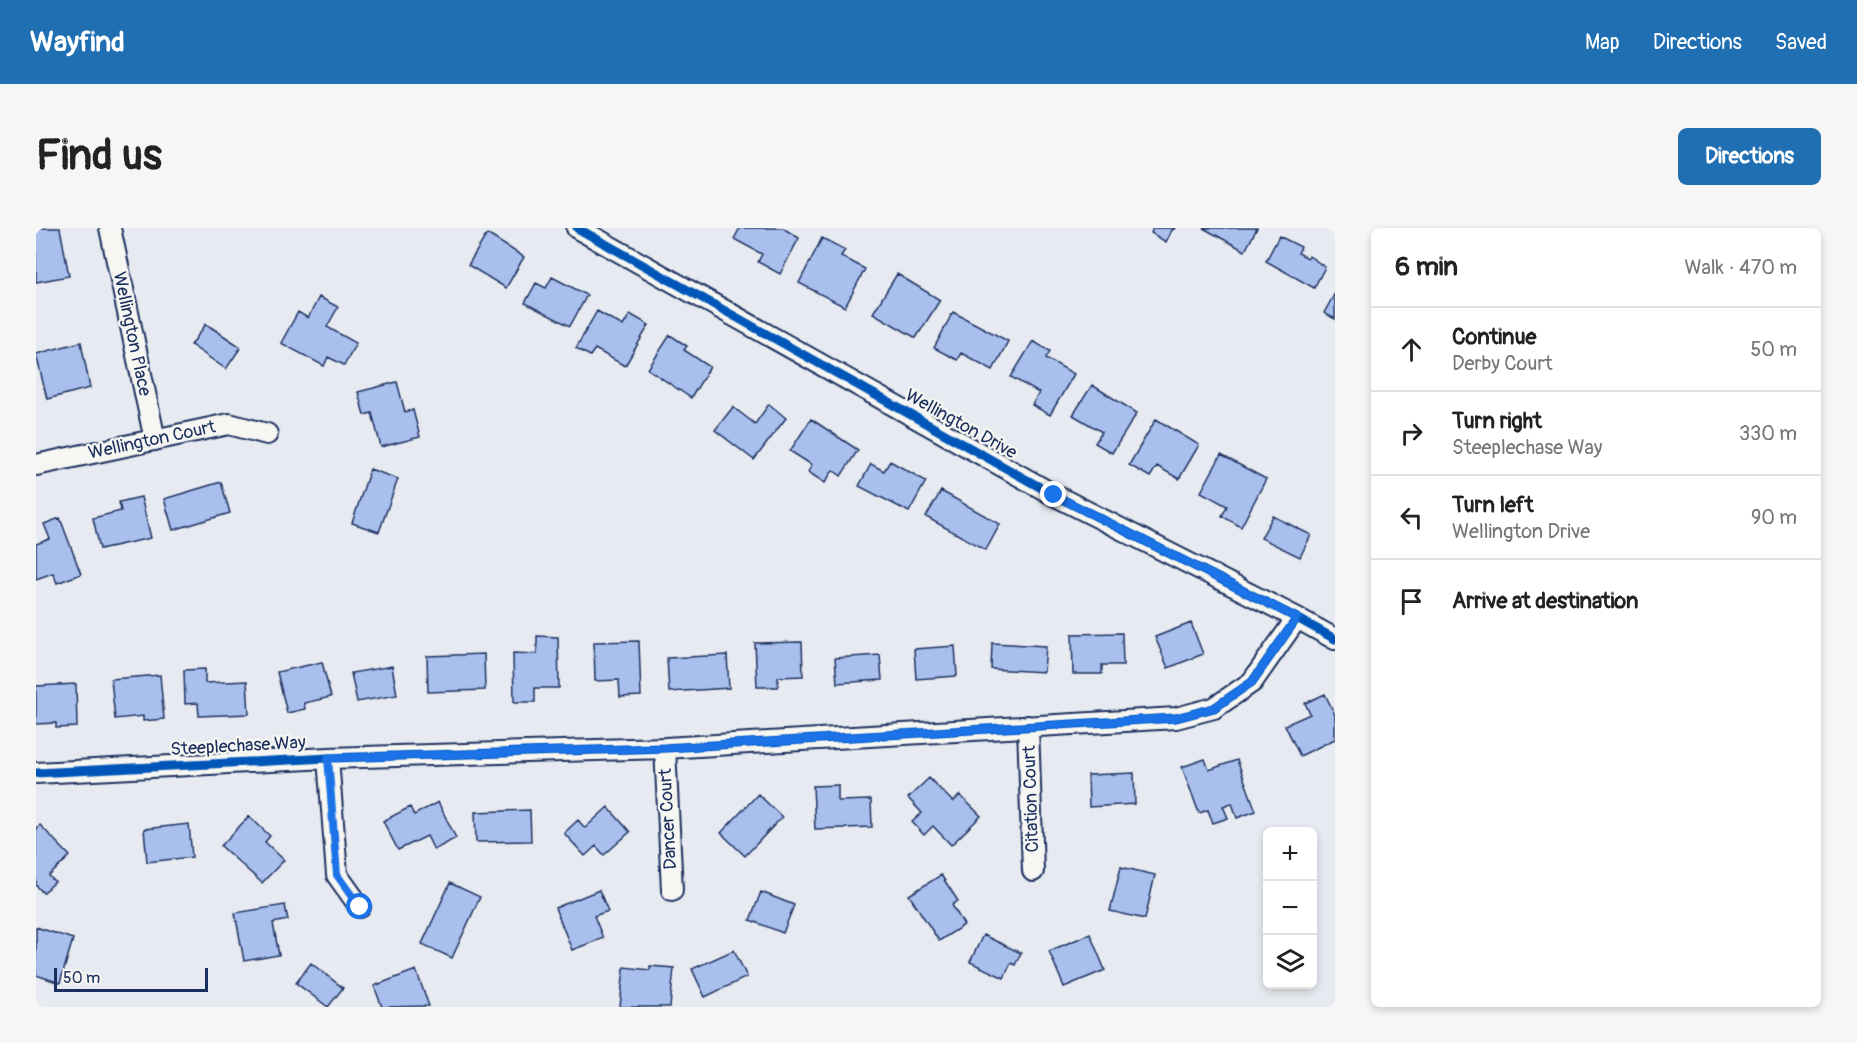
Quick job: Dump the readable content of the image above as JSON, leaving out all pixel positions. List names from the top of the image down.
{
  "streets": {
    "street": [
      "Wellington Place",
      "Wellington Drive",
      "Wellington Court",
      "Steeplechase Way",
      "Citation Court",
      "Dancer Court"
    ]
  },
  "crossings": [
    ["Wellington Place", "Wellington Court"],
    ["Wellington Drive", "Steeplechase Way"],
    ["Steeplechase Way", "Citation Court"],
    ["Steeplechase Way", "Dancer Court"]
  ],
  "scale_bar": "50 m",
  "page": {
    "header": "Wayfind",
    "nav": ["Map", "Directions", "Saved"],
    "buttons": "Directions",
    "title": "Find us",
    "heading": ["6 min", "Walk · 470 m"],
    "list": [
      ["Continue", "Derby Court", "50 m"],
      ["Turn right", "Steeplechase Way", "330 m"],
      ["Turn left", "Wellington Drive", "90 m"],
      "Arrive at destination"
    ],
    "map_buttons": ["+", "−"],
    "scale": "50 m"
  }
}
